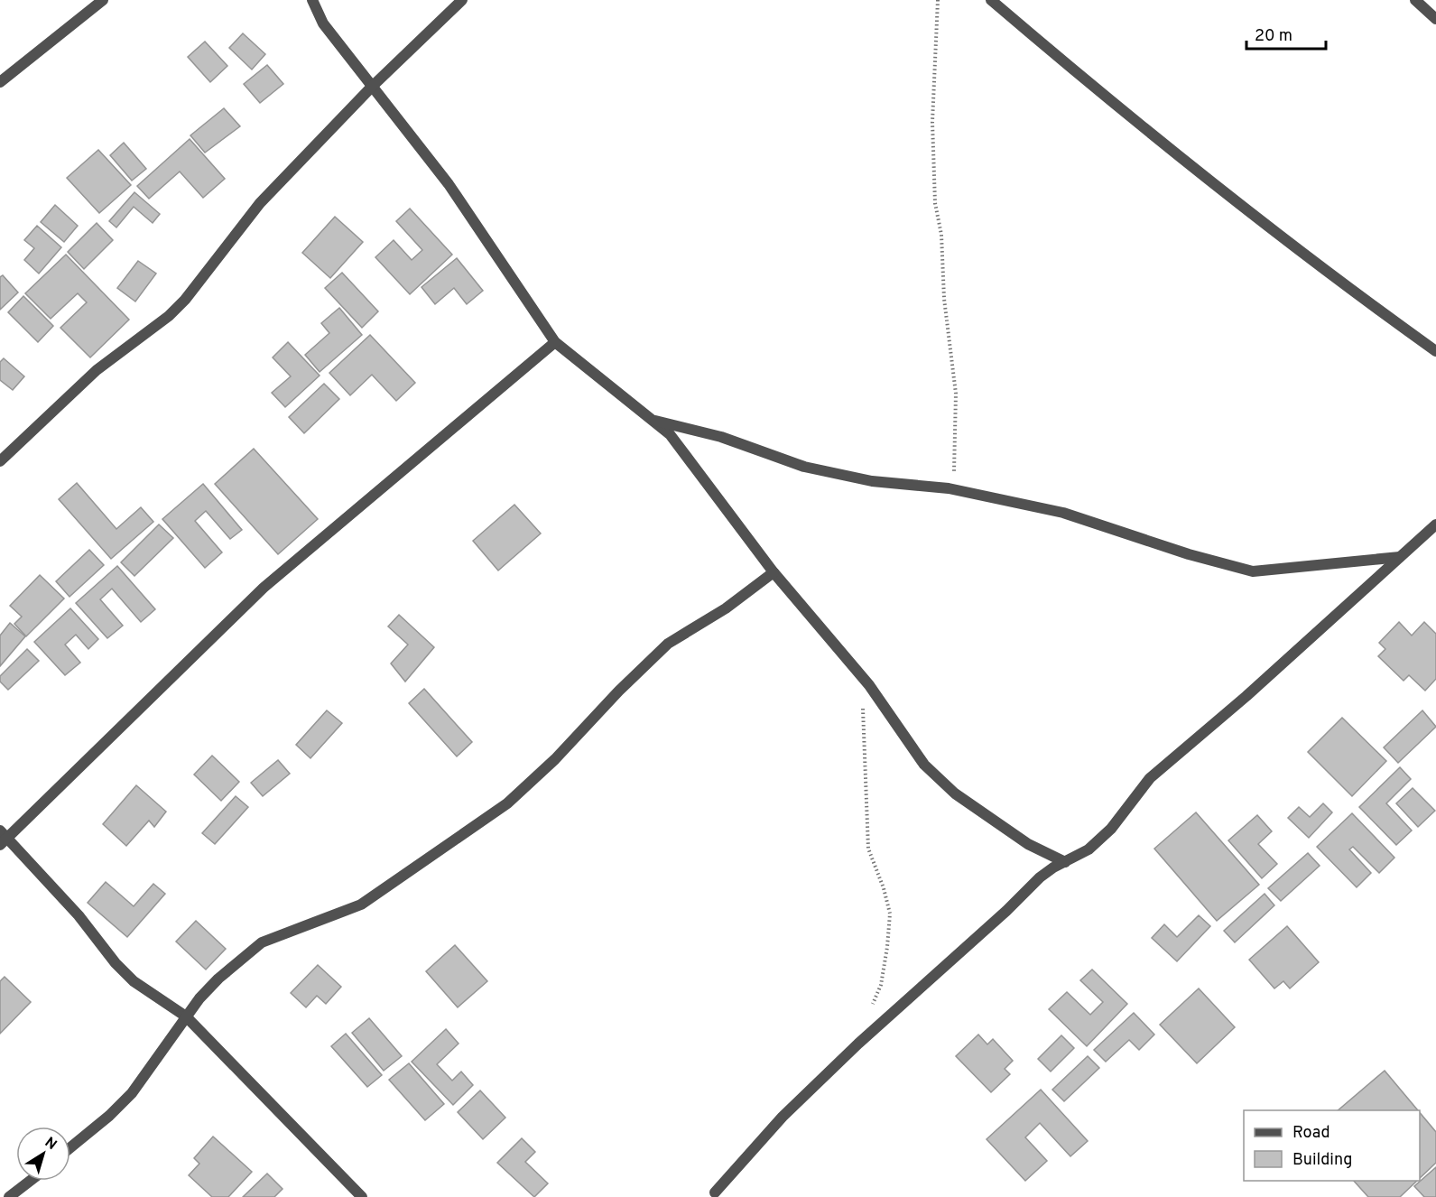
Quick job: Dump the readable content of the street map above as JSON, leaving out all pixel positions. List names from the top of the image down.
{
  "legend": ["Road", "Building"],
  "scale_bar": "20 m",
  "north": "top right"
}
